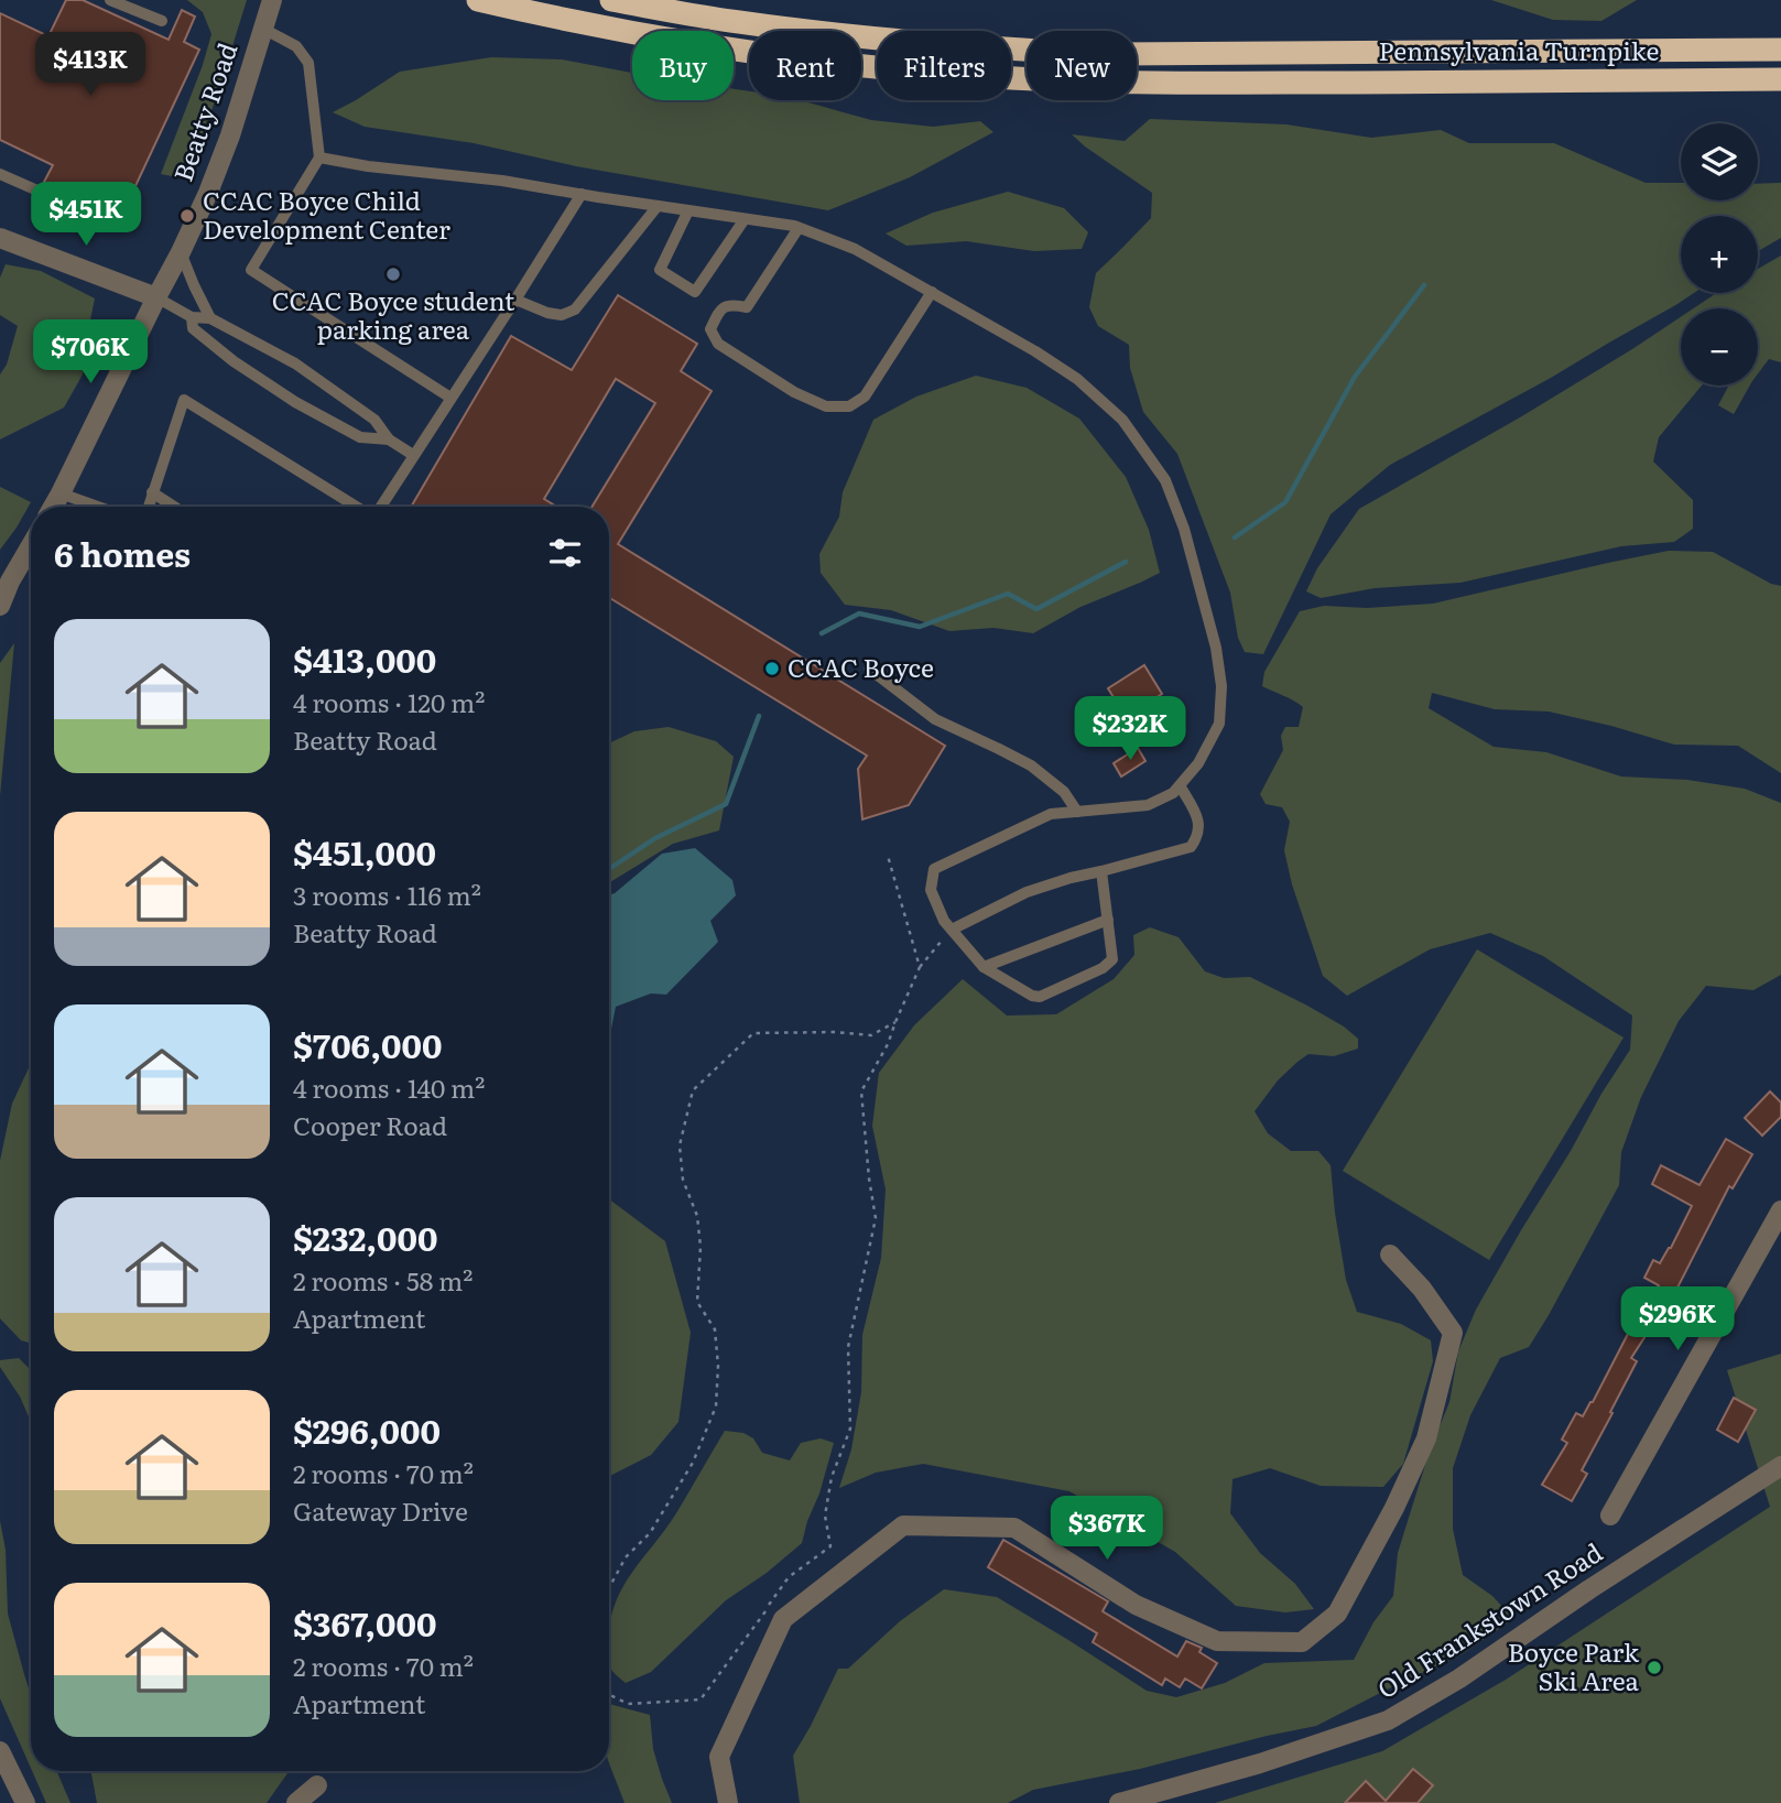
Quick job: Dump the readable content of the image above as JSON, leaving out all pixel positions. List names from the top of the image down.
{
  "streets": {
    "highway": ["Pennsylvania Turnpike"],
    "street": ["Beatty Road", "Old Frankstown Road"]
  },
  "places": [
    "CCAC Boyce Child Development Center",
    "CCAC Boyce student parking area",
    "CCAC Boyce",
    "Boyce Park Ski Area"
  ],
  "page": {
    "chip": [
      "Buy",
      "Rent",
      "Filters",
      "New"
    ],
    "price": [
      "$413K",
      "$451K",
      "$706K",
      "$232K",
      "$296K",
      "$367K"
    ],
    "map_buttons": ["+", "−"],
    "heading": "6 homes",
    "list": [
      {
        "name": "$413,000",
        "note": "4 rooms · 120 m² · Beatty Road"
      },
      {
        "name": "$451,000",
        "note": "3 rooms · 116 m² · Beatty Road"
      },
      {
        "name": "$706,000",
        "note": "4 rooms · 140 m² · Cooper Road"
      },
      {
        "name": "$232,000",
        "note": "2 rooms · 58 m² · Apartment"
      },
      {
        "name": "$296,000",
        "note": "2 rooms · 70 m² · Gateway Drive"
      },
      {
        "name": "$367,000",
        "note": "2 rooms · 70 m² · Apartment"
      }
    ]
  }
}
